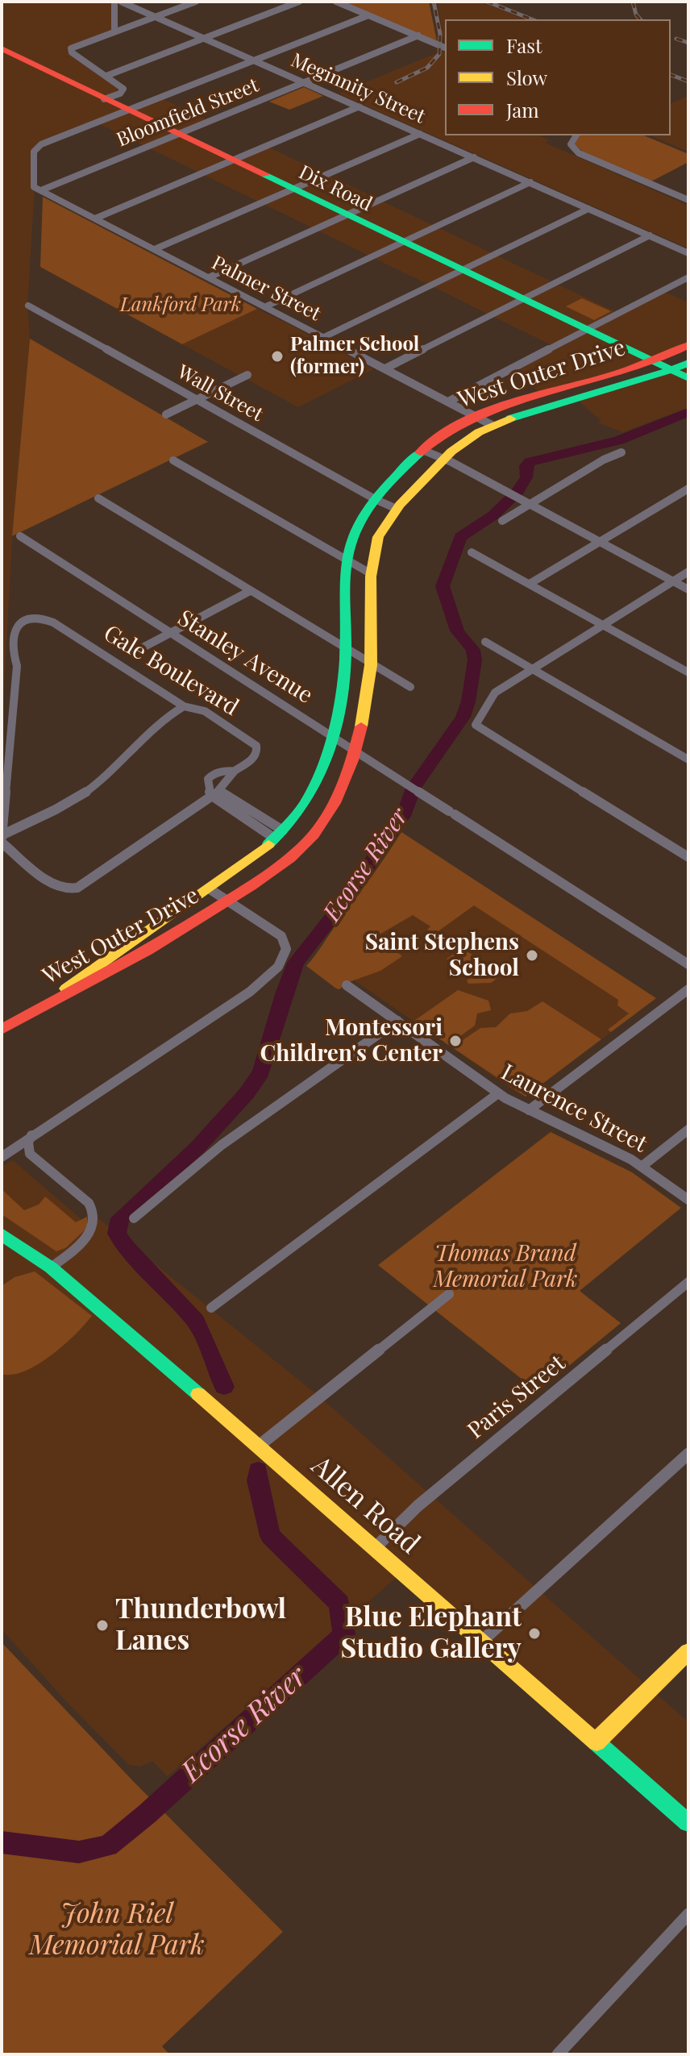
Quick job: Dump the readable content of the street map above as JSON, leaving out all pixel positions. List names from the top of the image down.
{
  "streets": {
    "main road": ["Dix Road", "West Outer Drive", "Allen Road"],
    "street": [
      "Meginnity Street",
      "Bloomfield Street",
      "Palmer Street",
      "Wall Street",
      "Stanley Avenue",
      "Gale Boulevard",
      "Laurence Street",
      "Paris Street"
    ]
  },
  "crossings": [
    ["Meginnity Street", "Bloomfield Street"],
    ["Bloomfield Street", "Dix Road"],
    ["Bloomfield Street", "Palmer Street"],
    ["Dix Road", "West Outer Drive"],
    ["Palmer Street", "West Outer Drive"],
    ["West Outer Drive", "Wall Street"],
    ["West Outer Drive", "Stanley Avenue"],
    ["Paris Street", "Allen Road"]
  ],
  "water": ["Ecorse River"],
  "parks": ["Lankford Park", "Thomas Brand Memorial Park", "John Riel Memorial Park"],
  "places": [
    "Palmer School (former)",
    "Saint Stephens School",
    "Montessori Children's Center",
    "Thunderbowl Lanes",
    "Blue Elephant Studio Gallery"
  ],
  "legend": ["Fast", "Slow", "Jam"]
}
